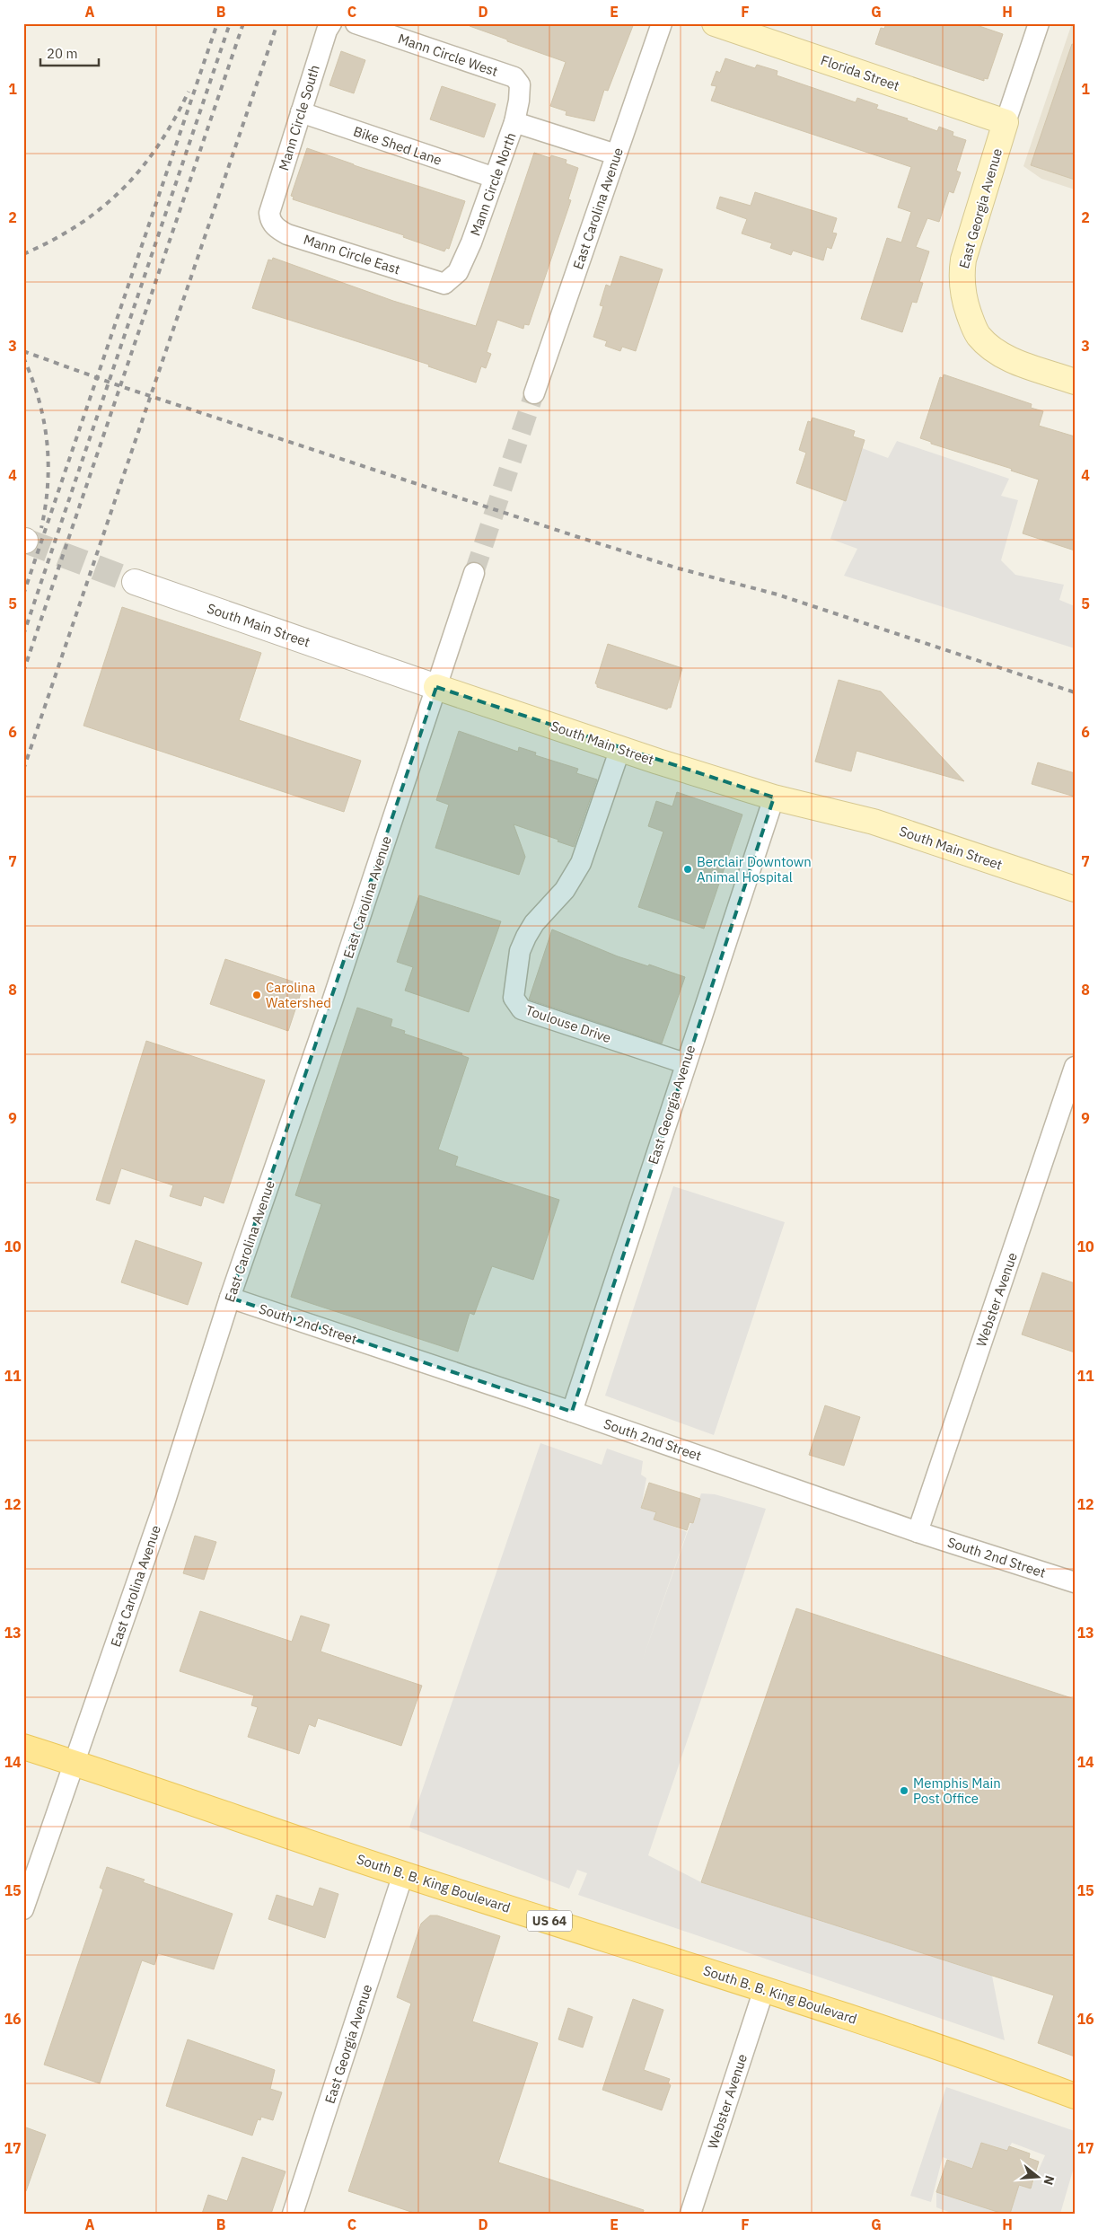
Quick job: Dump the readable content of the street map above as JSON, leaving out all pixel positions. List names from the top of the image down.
{
  "streets": {
    "main road": [
      "Florida Street",
      "East Georgia Avenue",
      "South Main Street",
      "South B. B. King Boulevard",
      "US 64"
    ],
    "street": [
      "Mann Circle West",
      "Mann Circle South",
      "Bike Shed Lane",
      "Mann Circle North",
      "East Carolina Avenue",
      "Mann Circle East",
      "Toulouse Drive",
      "Webster Avenue",
      "South 2nd Street"
    ]
  },
  "crossings": [
    ["Mann Circle West", "Mann Circle North"],
    ["Florida Street", "East Georgia Avenue"],
    ["Mann Circle South", "Bike Shed Lane"],
    ["Mann Circle South", "Mann Circle East"],
    ["Bike Shed Lane", "Mann Circle North"],
    ["Mann Circle North", "Mann Circle East"],
    ["East Carolina Avenue", "South Main Street"],
    ["East Carolina Avenue", "South 2nd Street"],
    ["East Carolina Avenue", "South B. B. King Boulevard"],
    ["East Georgia Avenue", "South Main Street"],
    ["East Georgia Avenue", "Toulouse Drive"],
    ["East Georgia Avenue", "South 2nd Street"],
    ["East Georgia Avenue", "South B. B. King Boulevard"],
    ["South Main Street", "Toulouse Drive"],
    ["Webster Avenue", "South 2nd Street"],
    ["Webster Avenue", "South B. B. King Boulevard"]
  ],
  "places": ["Berclair Downtown Animal Hospital", "Carolina Watershed", "Memphis Main Post Office"],
  "scale_bar": "20 m",
  "north": "right",
  "grid": {
    "columns": [
      "A",
      "B",
      "C",
      "D",
      "E",
      "F",
      "G",
      "H"
    ],
    "rows": [
      "1",
      "2",
      "3",
      "4",
      "5",
      "6",
      "7",
      "8",
      "9",
      "10",
      "11",
      "12",
      "13",
      "14",
      "15",
      "16",
      "17"
    ]
  }
}
